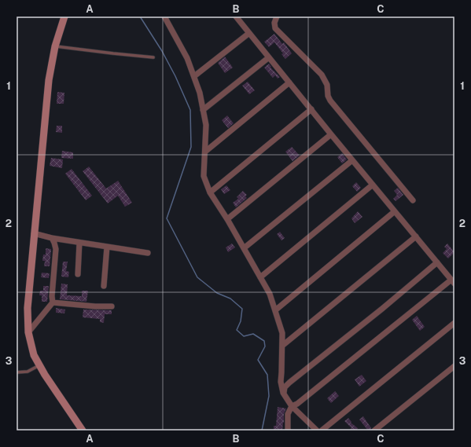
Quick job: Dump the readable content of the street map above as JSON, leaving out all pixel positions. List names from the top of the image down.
{
  "grid": {
    "columns": ["A", "B", "C"],
    "rows": ["1", "2", "3"]
  }
}
